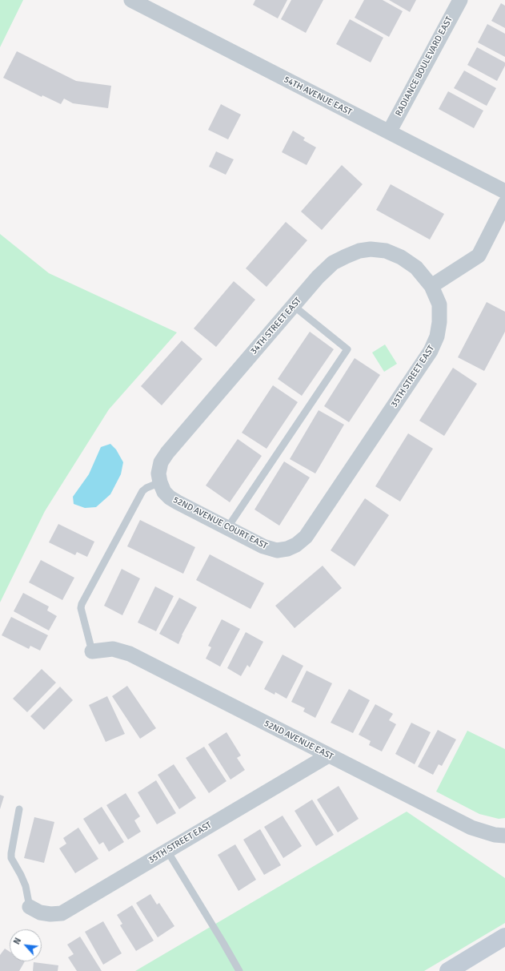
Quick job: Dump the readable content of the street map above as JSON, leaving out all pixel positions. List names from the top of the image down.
{
  "streets": {
    "street": [
      "RADIANCE BOULEVARD EAST",
      "54TH AVENUE EAST",
      "34TH STREET EAST",
      "35TH STREET EAST",
      "52ND AVENUE COURT EAST",
      "52ND AVENUE EAST"
    ]
  },
  "crossings": [
    ["RADIANCE BOULEVARD EAST", "54TH AVENUE EAST"],
    ["34TH STREET EAST", "35TH STREET EAST"],
    ["34TH STREET EAST", "52ND AVENUE COURT EAST"],
    ["35TH STREET EAST", "52ND AVENUE COURT EAST"],
    ["35TH STREET EAST", "52ND AVENUE EAST"]
  ],
  "north": "top left"
}
